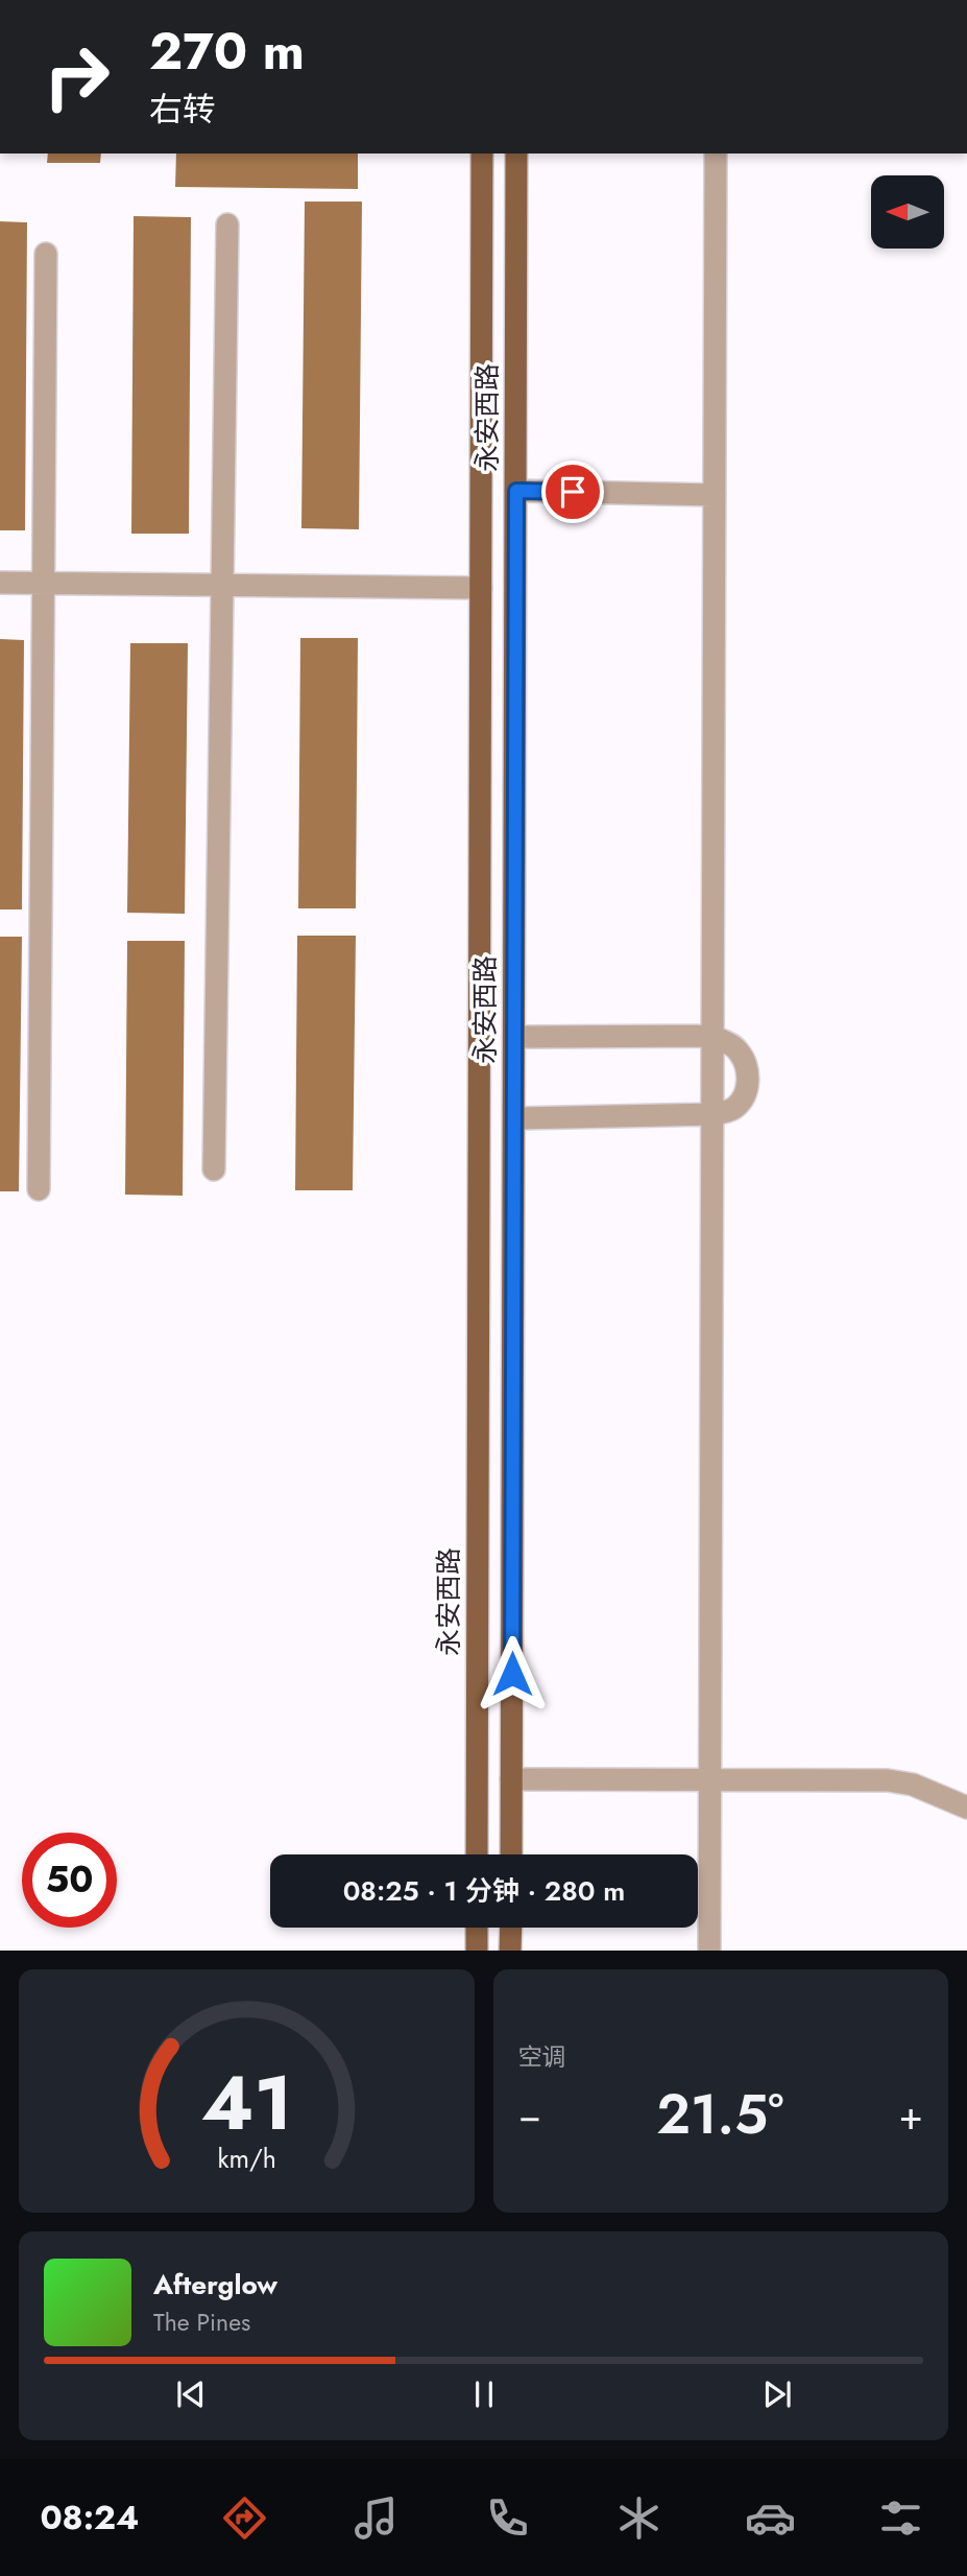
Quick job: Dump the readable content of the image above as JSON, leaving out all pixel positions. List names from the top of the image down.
{
  "streets": {
    "main road": ["永安西路"]
  },
  "north": "left",
  "page": {
    "turn": ["270 m", "右转"],
    "limit": "50",
    "trip": "08:25 · 1 分钟 · 280 m",
    "tile": "空调",
    "heat": ["−", "21.5°", "+"],
    "song": ["Afterglow", "The Pines"],
    "tabs": "08:24",
    "gauge": ["41", "km/h"]
  }
}
